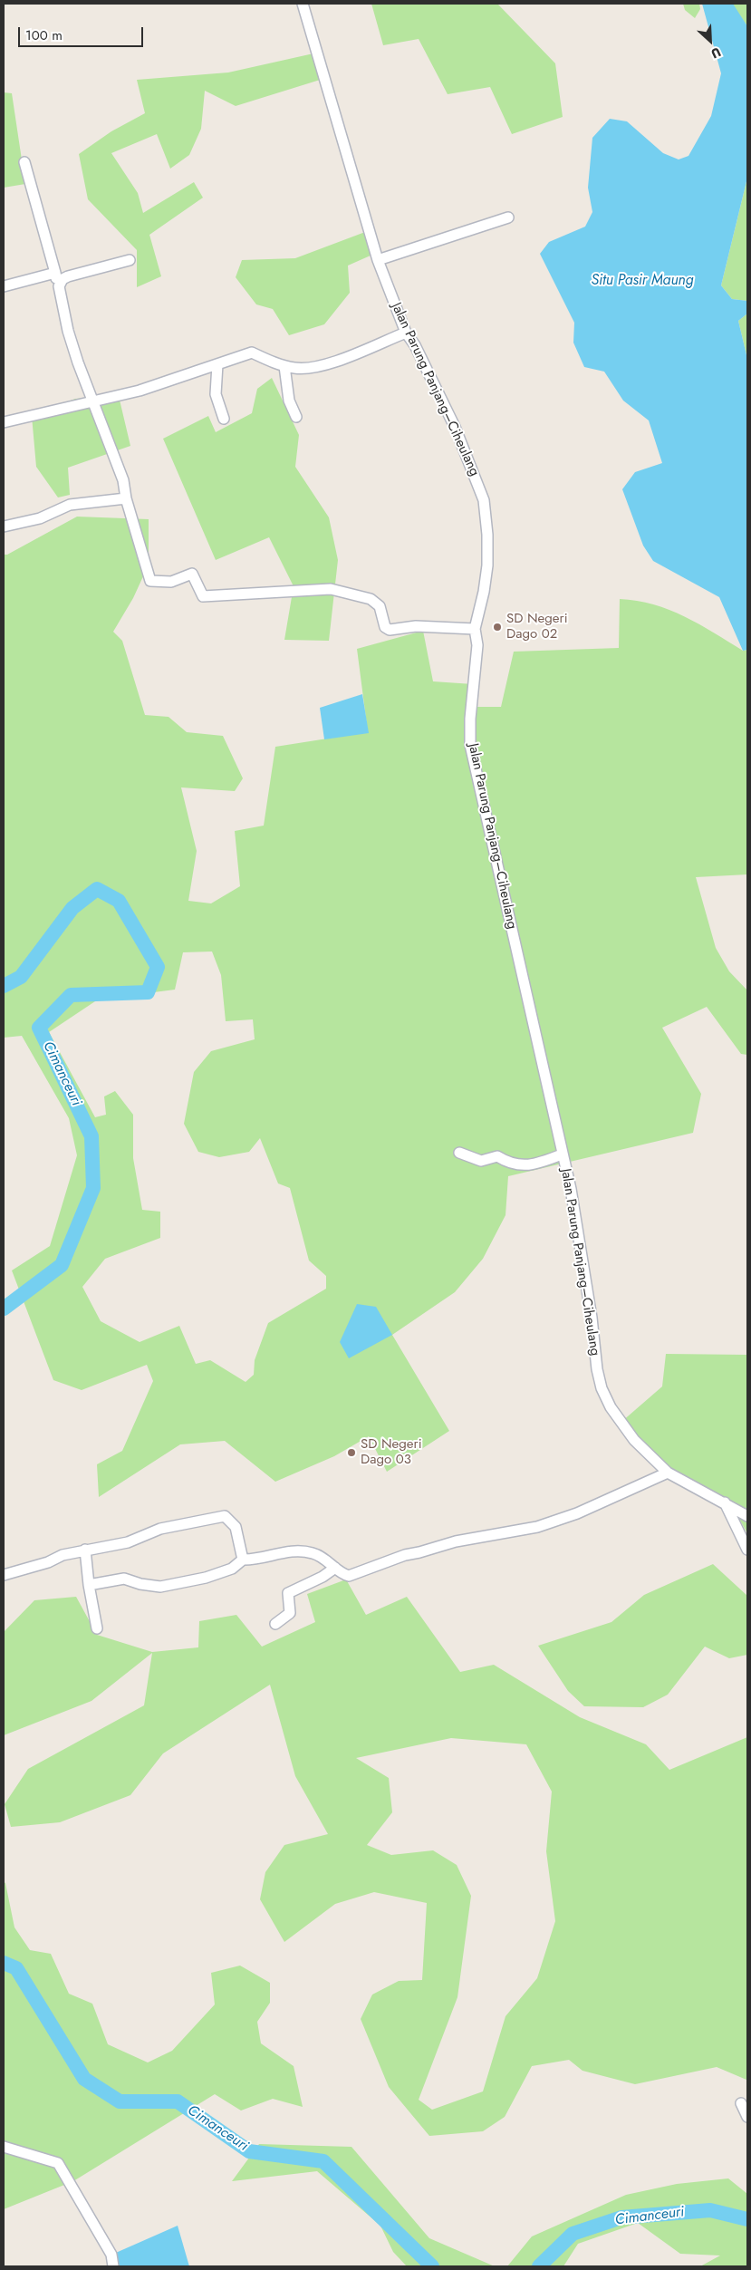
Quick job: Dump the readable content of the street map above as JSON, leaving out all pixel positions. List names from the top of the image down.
{
  "streets": {
    "street": ["Jalan Parung Panjang–Ciheulang"]
  },
  "water": ["Situ Pasir Maung", "Cimanceuri"],
  "places": ["SD Negeri Dago 02", "SD Negeri Dago 03"],
  "scale_bar": "100 m",
  "north": "bottom right"
}
